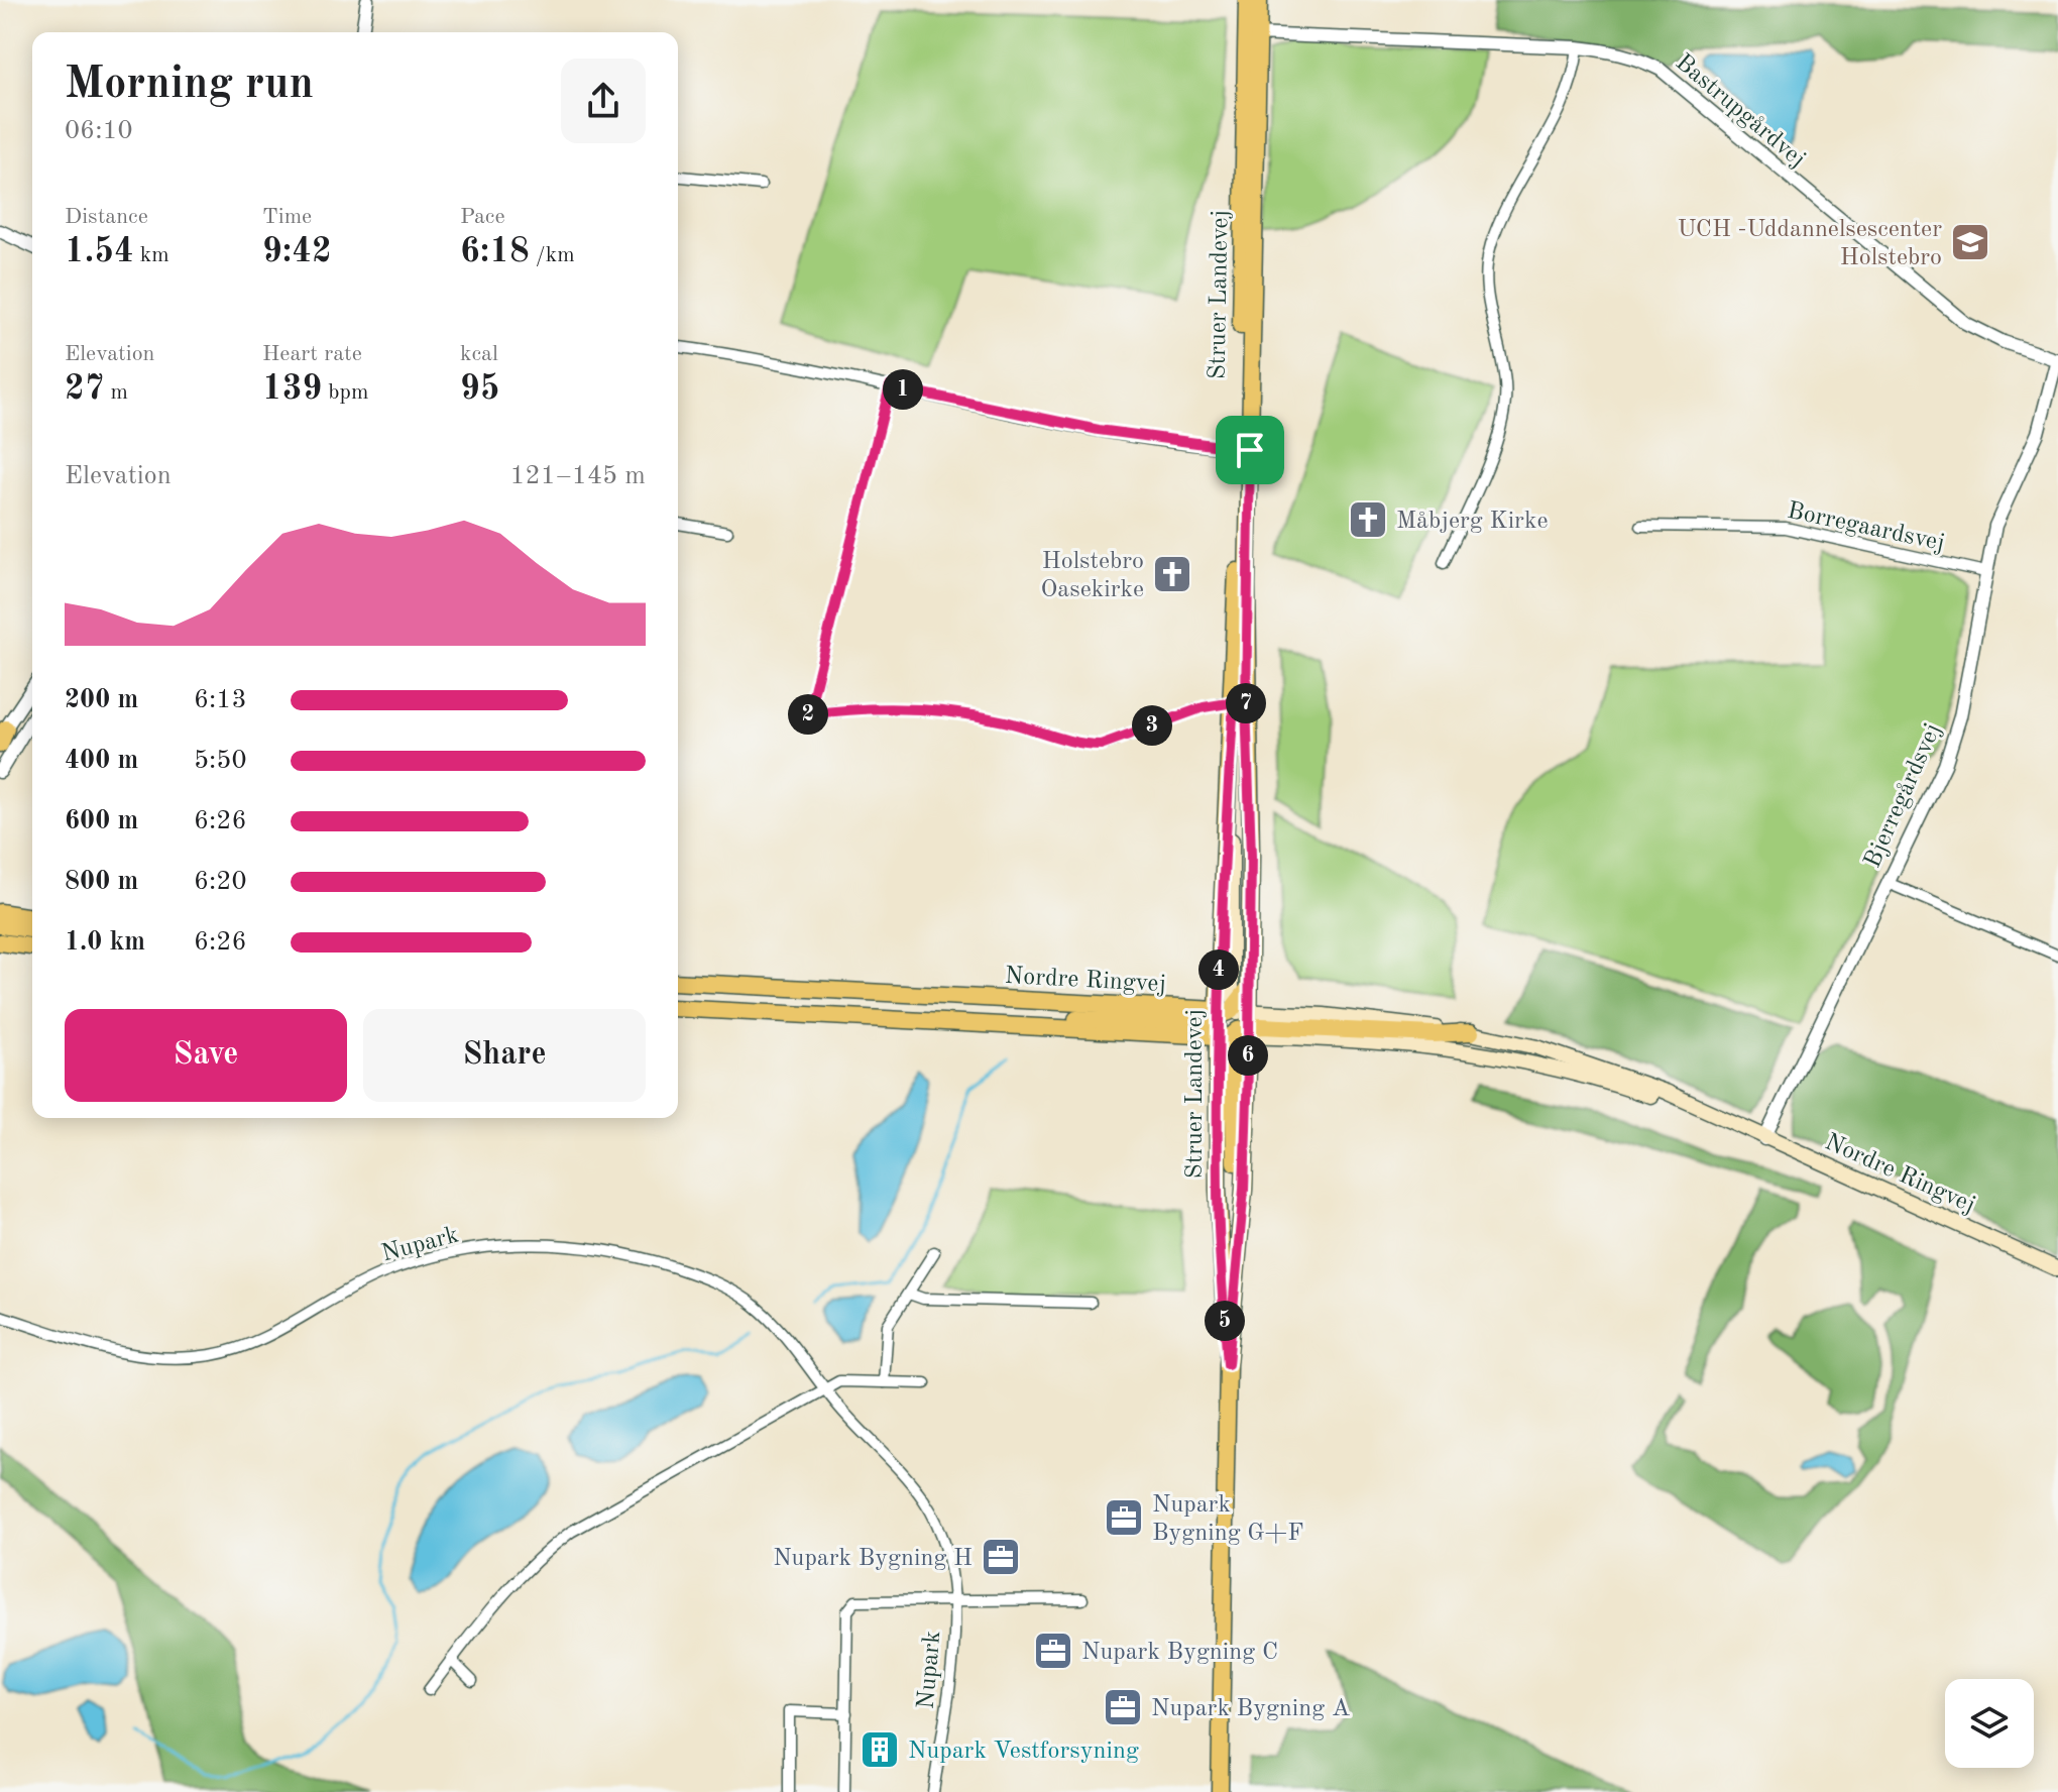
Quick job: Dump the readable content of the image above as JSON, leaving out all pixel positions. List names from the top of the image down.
{
  "streets": {
    "main road": ["Struer Landevej", "Nordre Ringvej"],
    "street": [
      "Bastrupgårdvej",
      "Borregaardsvej",
      "Bjerregårdsvej",
      "Nupark"
    ]
  },
  "crossings": [
    ["Bastrupgårdvej", "Struer Landevej"],
    ["Bastrupgårdvej", "Bjerregårdsvej"],
    ["Struer Landevej", "Nordre Ringvej"],
    ["Borregaardsvej", "Bjerregårdsvej"],
    ["Bjerregårdsvej", "Nordre Ringvej"]
  ],
  "places": {
    "school or university": ["UCH -Uddannelsescenter Holstebro"],
    "church": ["Måbjerg Kirke", "Holstebro Oasekirke"],
    "office": [
      "Nupark Bygning G+F",
      "Nupark Bygning H",
      "Nupark Bygning C",
      "Nupark Bygning A"
    ],
    "building": ["Nupark Vestforsyning"]
  },
  "page": {
    "heading": ["Morning run", "06:10"],
    "stats": [
      ["Distance", "1.54 km"],
      ["Time", "9:42"],
      ["Pace", "6:18 /km"],
      ["Elevation", "27 m"],
      ["Heart rate", "139 bpm"],
      ["kcal", "95"]
    ],
    "pins": [
      "1",
      "7",
      "2",
      "3",
      "4",
      "6",
      "5"
    ],
    "chart": ["Elevation", "121–145 m"],
    "list": [
      {
        "name": "200 m",
        "note": "6:13"
      },
      {
        "name": "400 m",
        "note": "5:50"
      },
      {
        "name": "600 m",
        "note": "6:26"
      },
      {
        "name": "800 m",
        "note": "6:20"
      },
      {
        "name": "1.0 km",
        "note": "6:26"
      }
    ],
    "buttons": ["Save", "Share"]
  }
}
